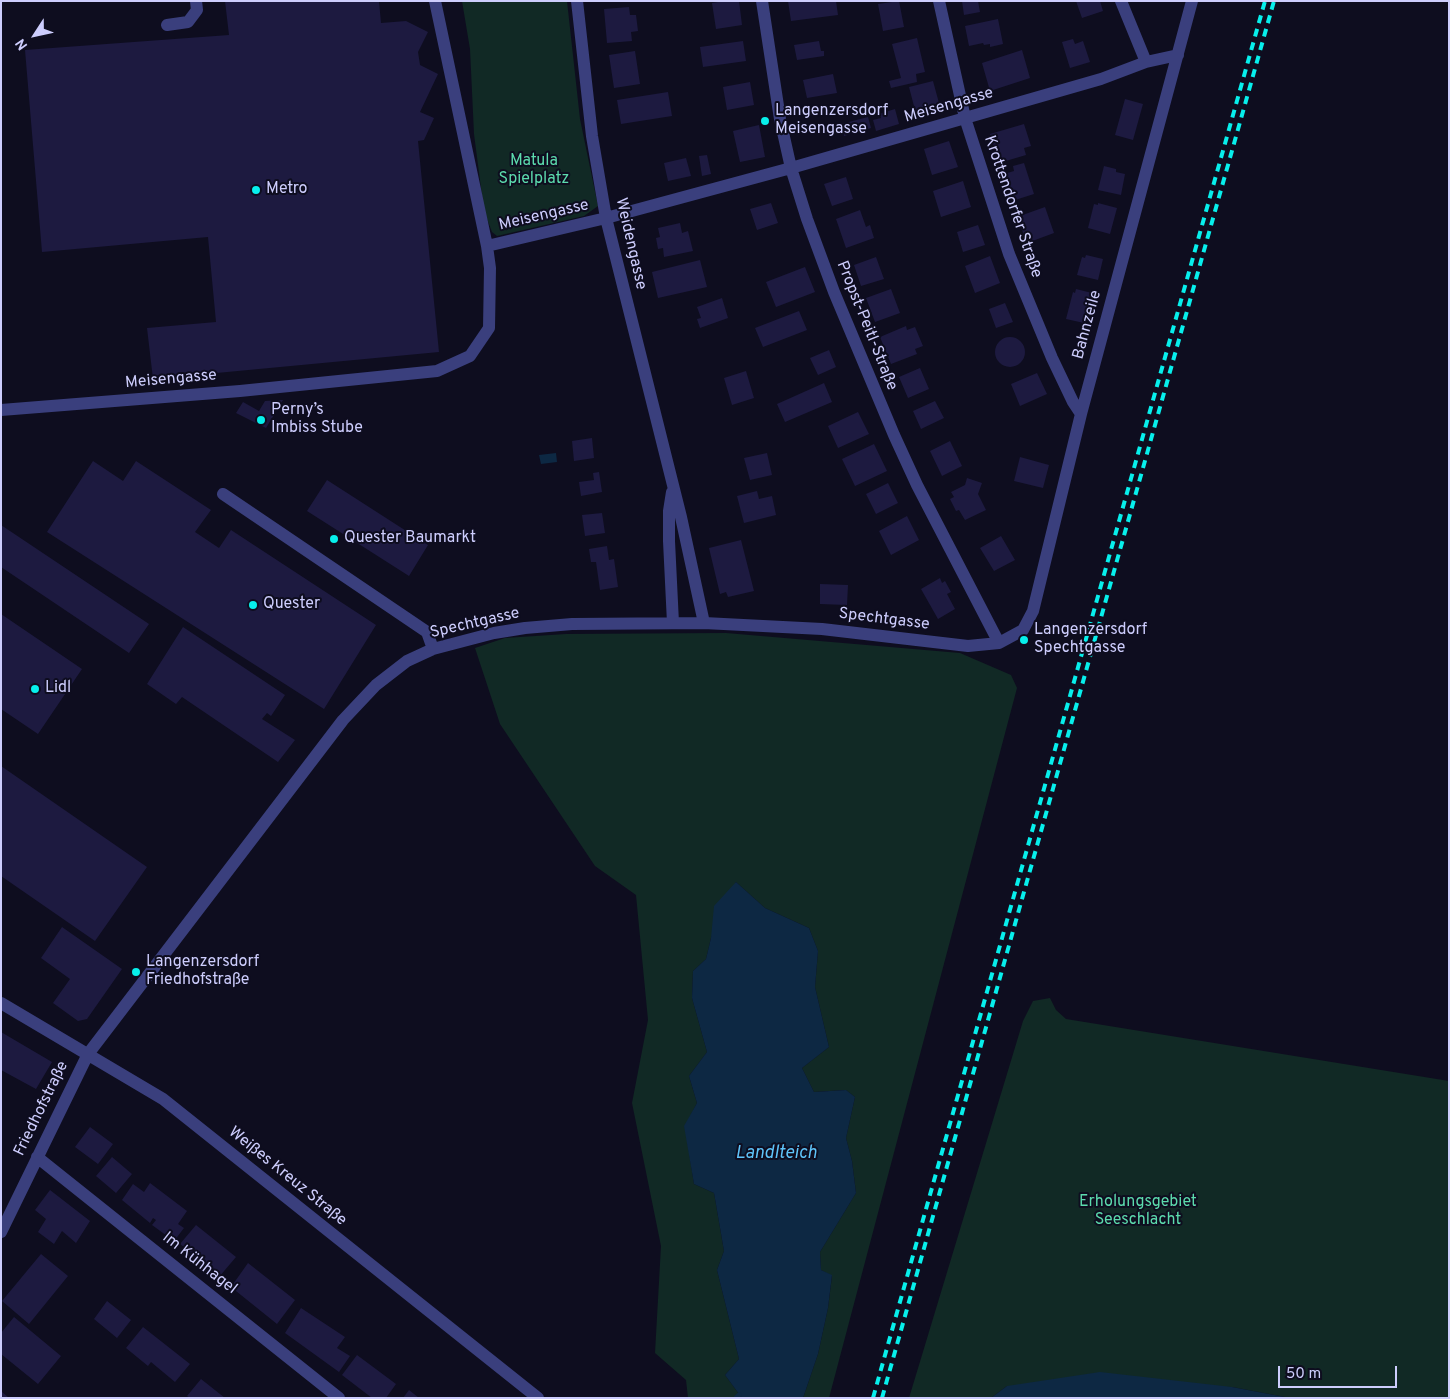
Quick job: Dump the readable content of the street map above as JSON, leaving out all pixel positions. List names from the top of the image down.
{
  "streets": {
    "street": [
      "Meisengasse",
      "Krottendorfer Straße",
      "Weidengasse",
      "Bahnzeile",
      "Propst-Peitl-Straße",
      "Spechtgasse",
      "Friedhofstraße",
      "Weißes Kreuz Straße",
      "Im Kühhagel"
    ]
  },
  "crossings": [
    ["Meisengasse", "Krottendorfer Straße"],
    ["Meisengasse", "Weidengasse"],
    ["Meisengasse", "Bahnzeile"],
    ["Meisengasse", "Propst-Peitl-Straße"],
    ["Krottendorfer Straße", "Bahnzeile"],
    ["Weidengasse", "Spechtgasse"],
    ["Bahnzeile", "Propst-Peitl-Straße"],
    ["Bahnzeile", "Spechtgasse"],
    ["Propst-Peitl-Straße", "Spechtgasse"],
    ["Spechtgasse", "Friedhofstraße"],
    ["Spechtgasse", "Weißes Kreuz Straße"],
    ["Friedhofstraße", "Weißes Kreuz Straße"],
    ["Friedhofstraße", "Im Kühhagel"]
  ],
  "water": ["Landlteich"],
  "parks": ["Matula Spielplatz", "Erholungsgebiet Seeschlacht"],
  "places": [
    "Langenzersdorf Meisengasse",
    "Metro",
    "Perny’s Imbiss Stube",
    "Quester Baumarkt",
    "Quester",
    "Langenzersdorf Spechtgasse",
    "Lidl",
    "Langenzersdorf Friedhofstraße"
  ],
  "scale_bar": "50 m",
  "north": "bottom left"
}
